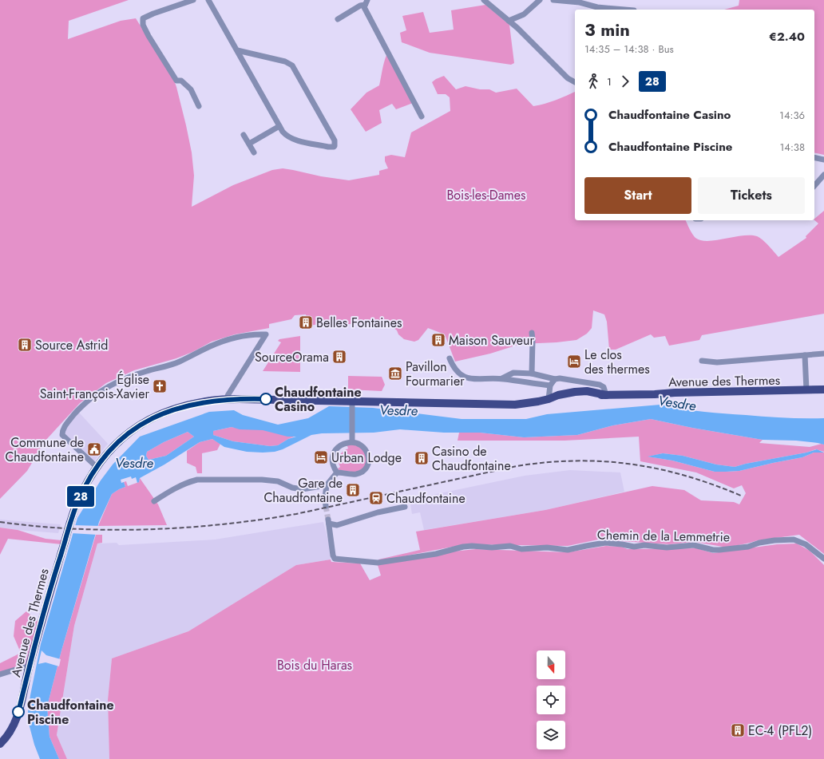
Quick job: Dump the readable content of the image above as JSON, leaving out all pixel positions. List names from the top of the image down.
{
  "streets": {
    "main road": ["Avenue des Thermes"],
    "street": ["Chemin de la Lemmetrie"]
  },
  "water": ["Vesdre"],
  "parks": ["Bois-les-Dames", "Bois du Haras"],
  "places": {
    "building": [
      "Belles Fontaines",
      "Maison Sauveur",
      "Source Astrid",
      "SourceOrama",
      "Casino de Chaudfontaine",
      "Gare de Chaudfontaine",
      "EC-4 (PFL2)"
    ],
    "hotel": ["Le clos des thermes", "Urban Lodge"],
    "museum": ["Pavillon Fourmarier"],
    "church": ["Église Saint-François-Xavier"],
    "other": ["Chaudfontaine Casino", "Chaudfontaine Piscine"],
    "public building": ["Commune de Chaudfontaine"],
    "station": ["Chaudfontaine"]
  },
  "lines": ["bus line 28"],
  "north": "bottom",
  "page": {
    "on_map": "28",
    "heading": ["3 min", "14:35 – 14:38 · Bus", "€2.40"],
    "legs": ["1", "28"],
    "list": [
      {
        "name": "Chaudfontaine Casino",
        "value": "14:36"
      },
      {
        "name": "Chaudfontaine Piscine",
        "value": "14:38"
      }
    ],
    "buttons": ["Start", "Tickets"]
  }
}
